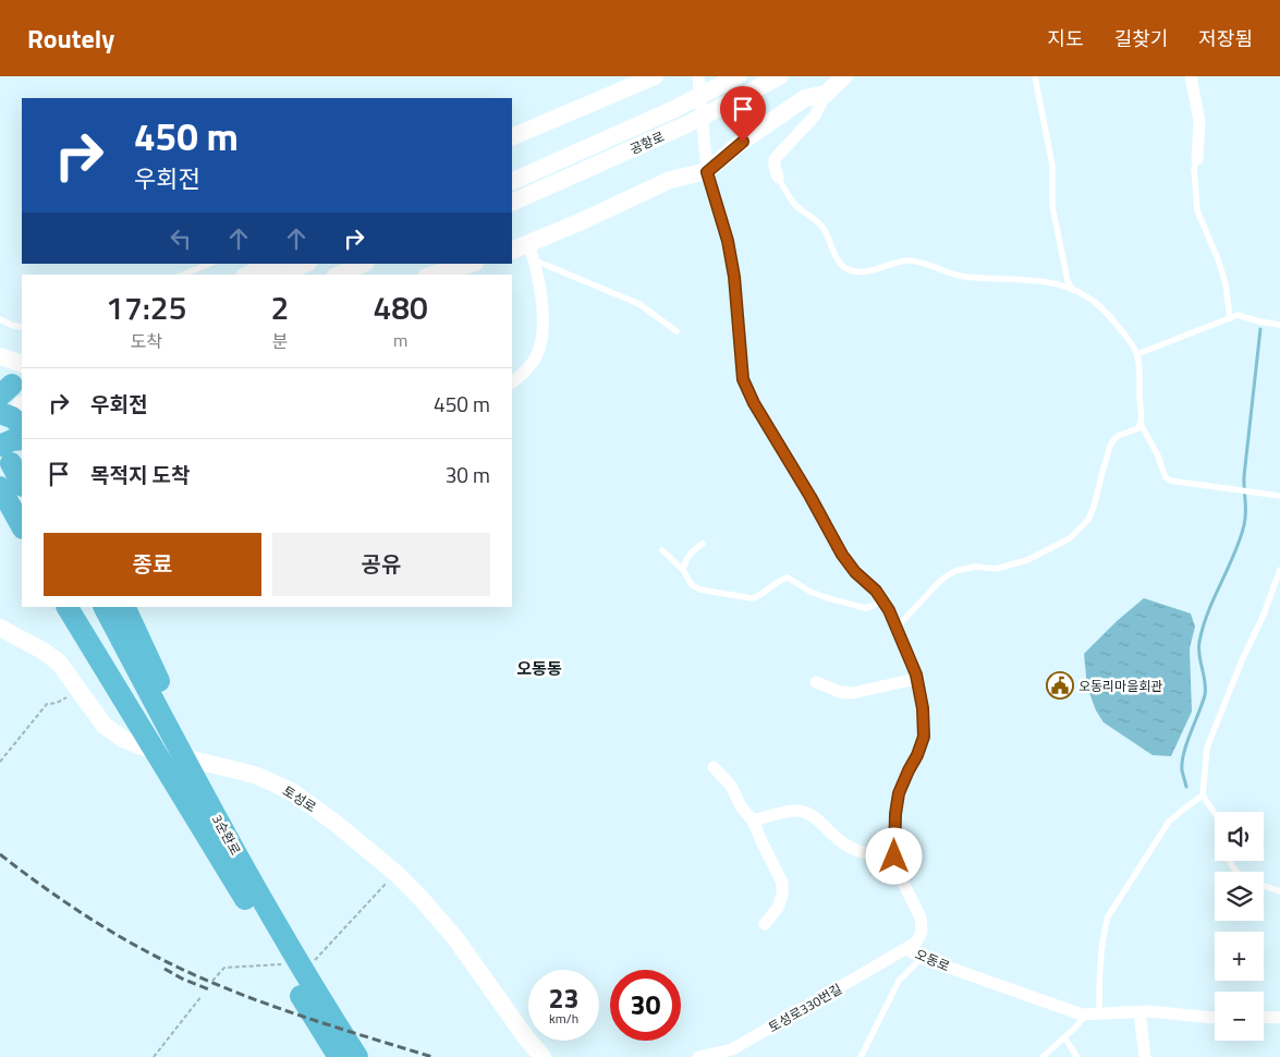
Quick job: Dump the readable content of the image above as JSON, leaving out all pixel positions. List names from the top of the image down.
{
  "streets": {
    "main road": ["공항로", "토성로"],
    "street": ["오동로", "토성로330번길"]
  },
  "crossings": [
    ["오동로", "토성로330번길"]
  ],
  "districts": ["오동동"],
  "places": {
    "public building": ["오동리마을회관"]
  },
  "page": {
    "header": "Routely",
    "nav": ["지도", "길찾기", "저장됨"],
    "turn": ["450 m", "우회전"],
    "eta": [
      "17:25",
      "도착",
      "2",
      "분",
      "480",
      "m"
    ],
    "list": [
      {
        "name": "우회전",
        "value": "450 m"
      },
      {
        "name": "목적지 도착",
        "value": "30 m"
      }
    ],
    "buttons": ["종료", "공유"],
    "map_buttons": ["+", "−"],
    "speed": "23 km/h",
    "limit": "30"
  }
}
